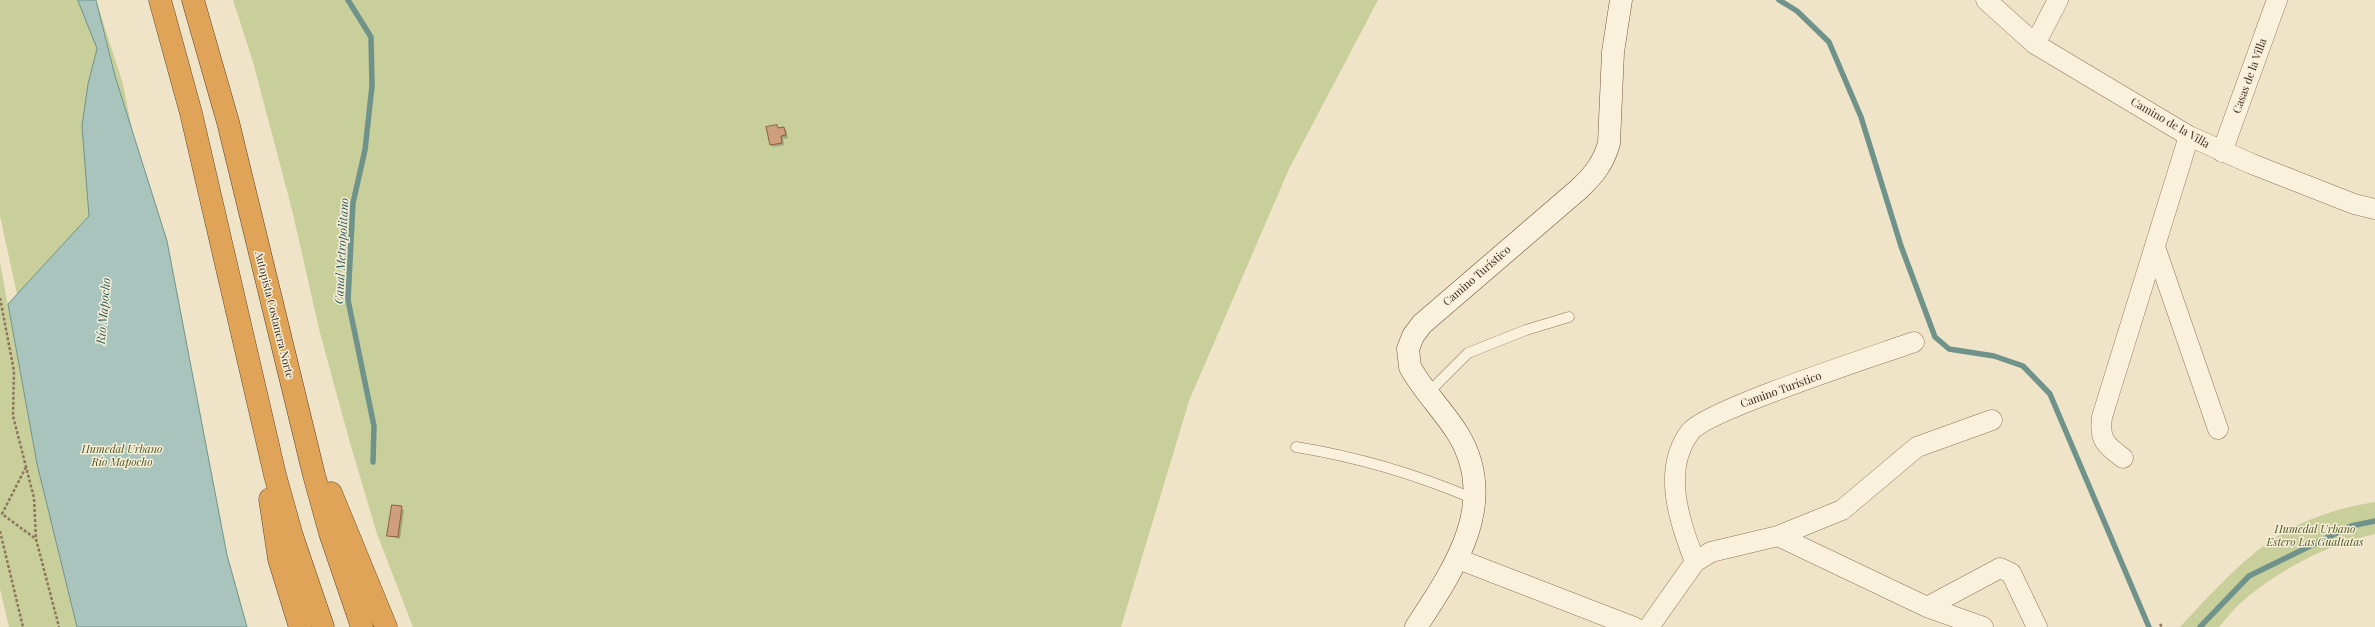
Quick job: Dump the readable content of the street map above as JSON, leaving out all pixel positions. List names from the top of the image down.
{
  "streets": {
    "highway": ["Autopista Costanera Norte"],
    "main road": ["Camino Turístico"],
    "street": ["Casas de la Villa", "Camino de la Villa"]
  },
  "crossings": [
    ["Casas de la Villa", "Camino de la Villa"]
  ],
  "water": ["Canal Metropolitano", "Río Mapocho"],
  "parks": ["Humedal Urbano Río Mapocho", "Humedal Urbano Estero Las Gualtatas"]
}
